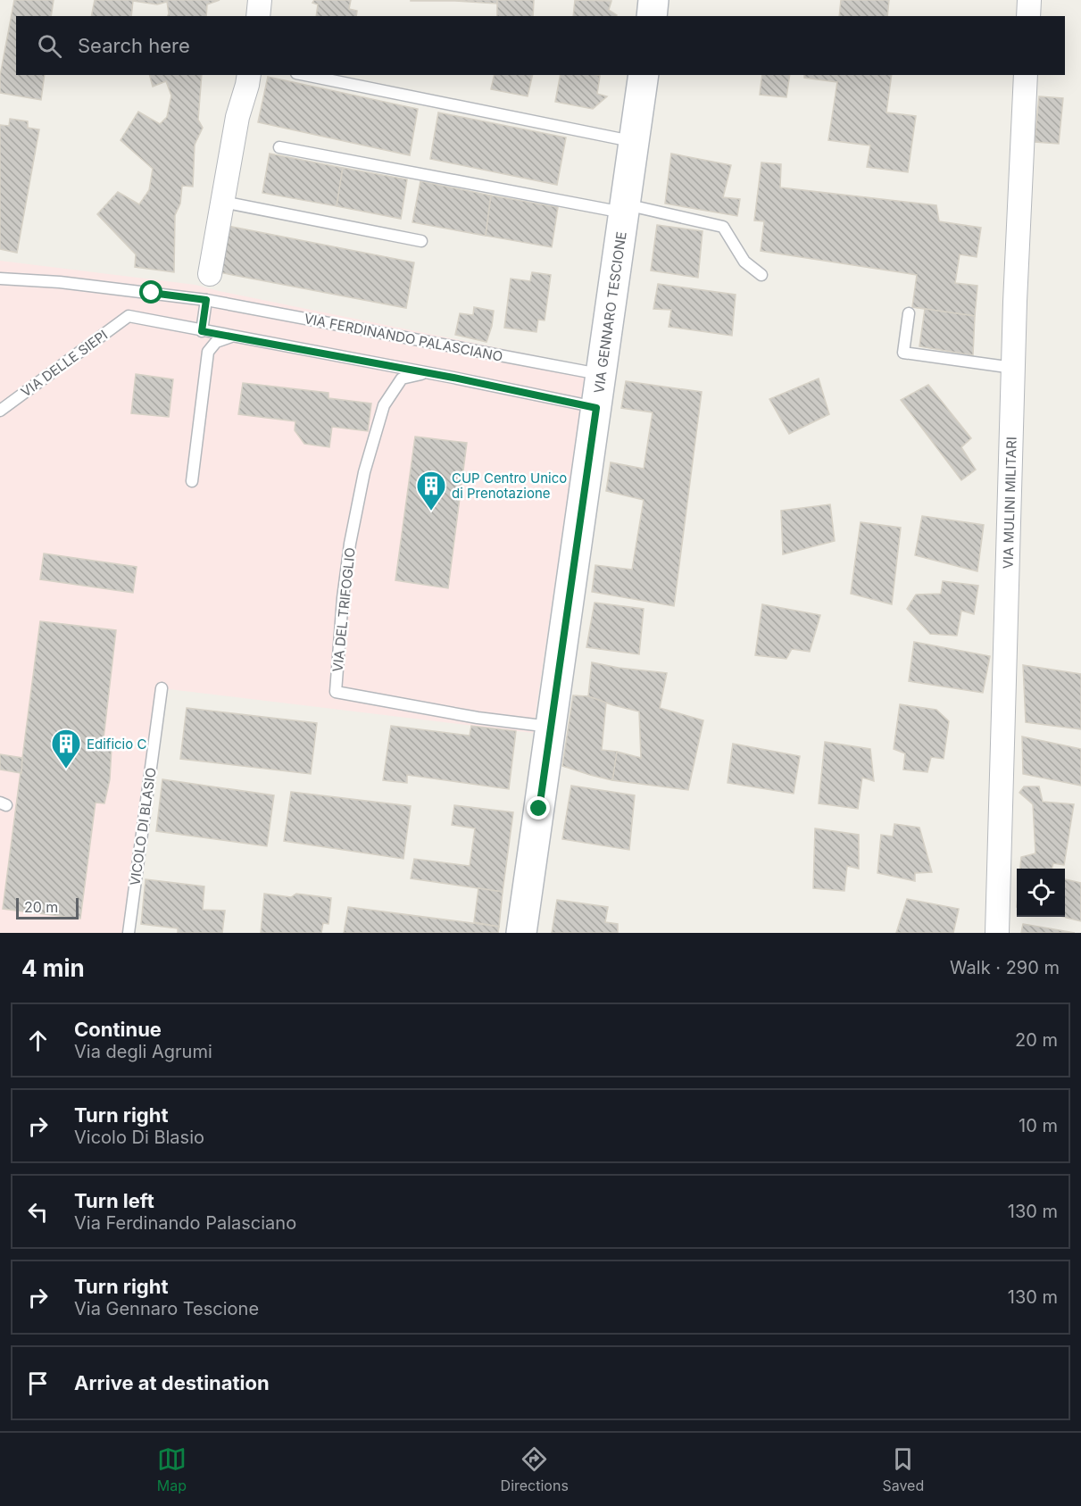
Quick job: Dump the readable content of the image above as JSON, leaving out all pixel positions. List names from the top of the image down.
{
  "streets": {
    "street": ["VIA GENNARO TESCIONE", "VIA MULINI MILITARI"],
    "lane": [
      "VIA FERDINANDO PALASCIANO",
      "VIA DELLE SIEPI",
      "VIA DEL TRIFOGLIO",
      "VICOLO DI BLASIO"
    ]
  },
  "crossings": [
    ["VIA GENNARO TESCIONE", "VIA FERDINANDO PALASCIANO"],
    ["VIA GENNARO TESCIONE", "VIA DEL TRIFOGLIO"]
  ],
  "places": {
    "building": ["CUP Centro Unico di Prenotazione", "Edificio C"]
  },
  "scale_bar": "20 m",
  "page": {
    "search": "Search here",
    "scale": "20 m",
    "heading": ["4 min", "Walk · 290 m"],
    "list": [
      ["Continue", "Via degli Agrumi", "20 m"],
      ["Turn right", "Vicolo Di Blasio", "10 m"],
      ["Turn left", "Via Ferdinando Palasciano", "130 m"],
      ["Turn right", "Via Gennaro Tescione", "130 m"],
      "Arrive at destination"
    ],
    "nav": ["Map", "Directions", "Saved"]
  }
}
